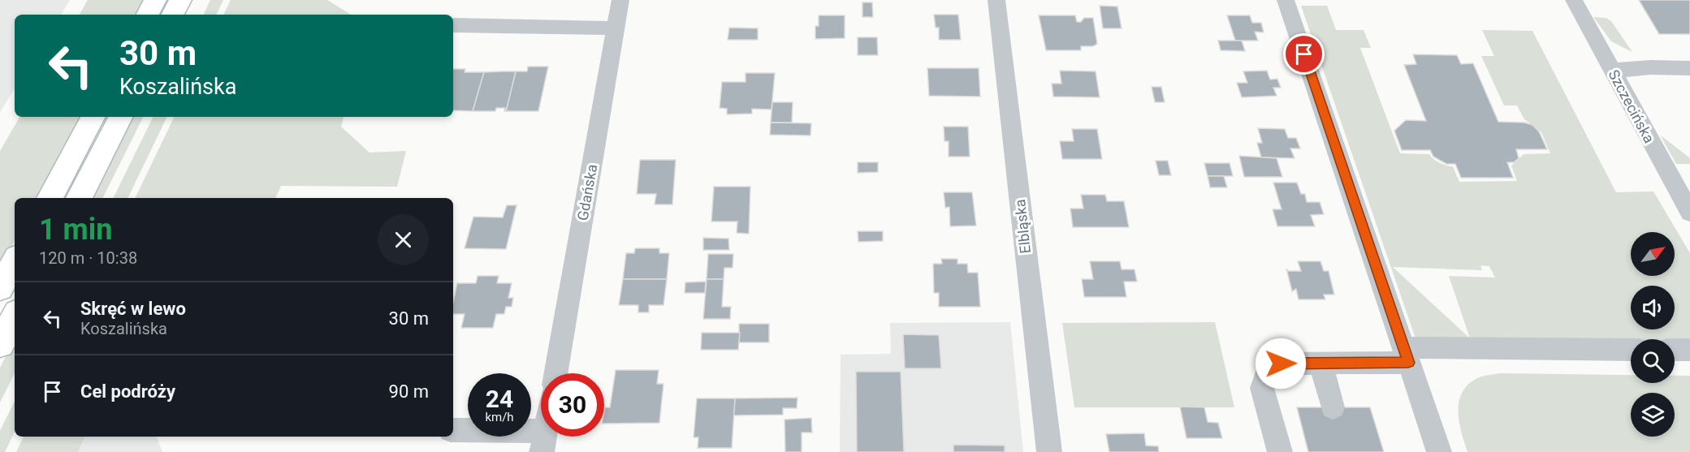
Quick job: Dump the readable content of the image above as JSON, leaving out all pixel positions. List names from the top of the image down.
{
  "streets": {
    "street": ["Szczecińska", "Gdańska", "Elbląska"]
  },
  "north": "top right",
  "page": {
    "turn": ["30 m", "Koszalińska"],
    "heading": ["1 min", "120 m · 10:38"],
    "list": [
      {
        "name": "Skręć w lewo",
        "note": "Koszalińska",
        "value": "30 m"
      },
      {
        "name": "Cel podróży",
        "value": "90 m"
      }
    ],
    "speed": "24 km/h",
    "limit": "30"
  }
}
